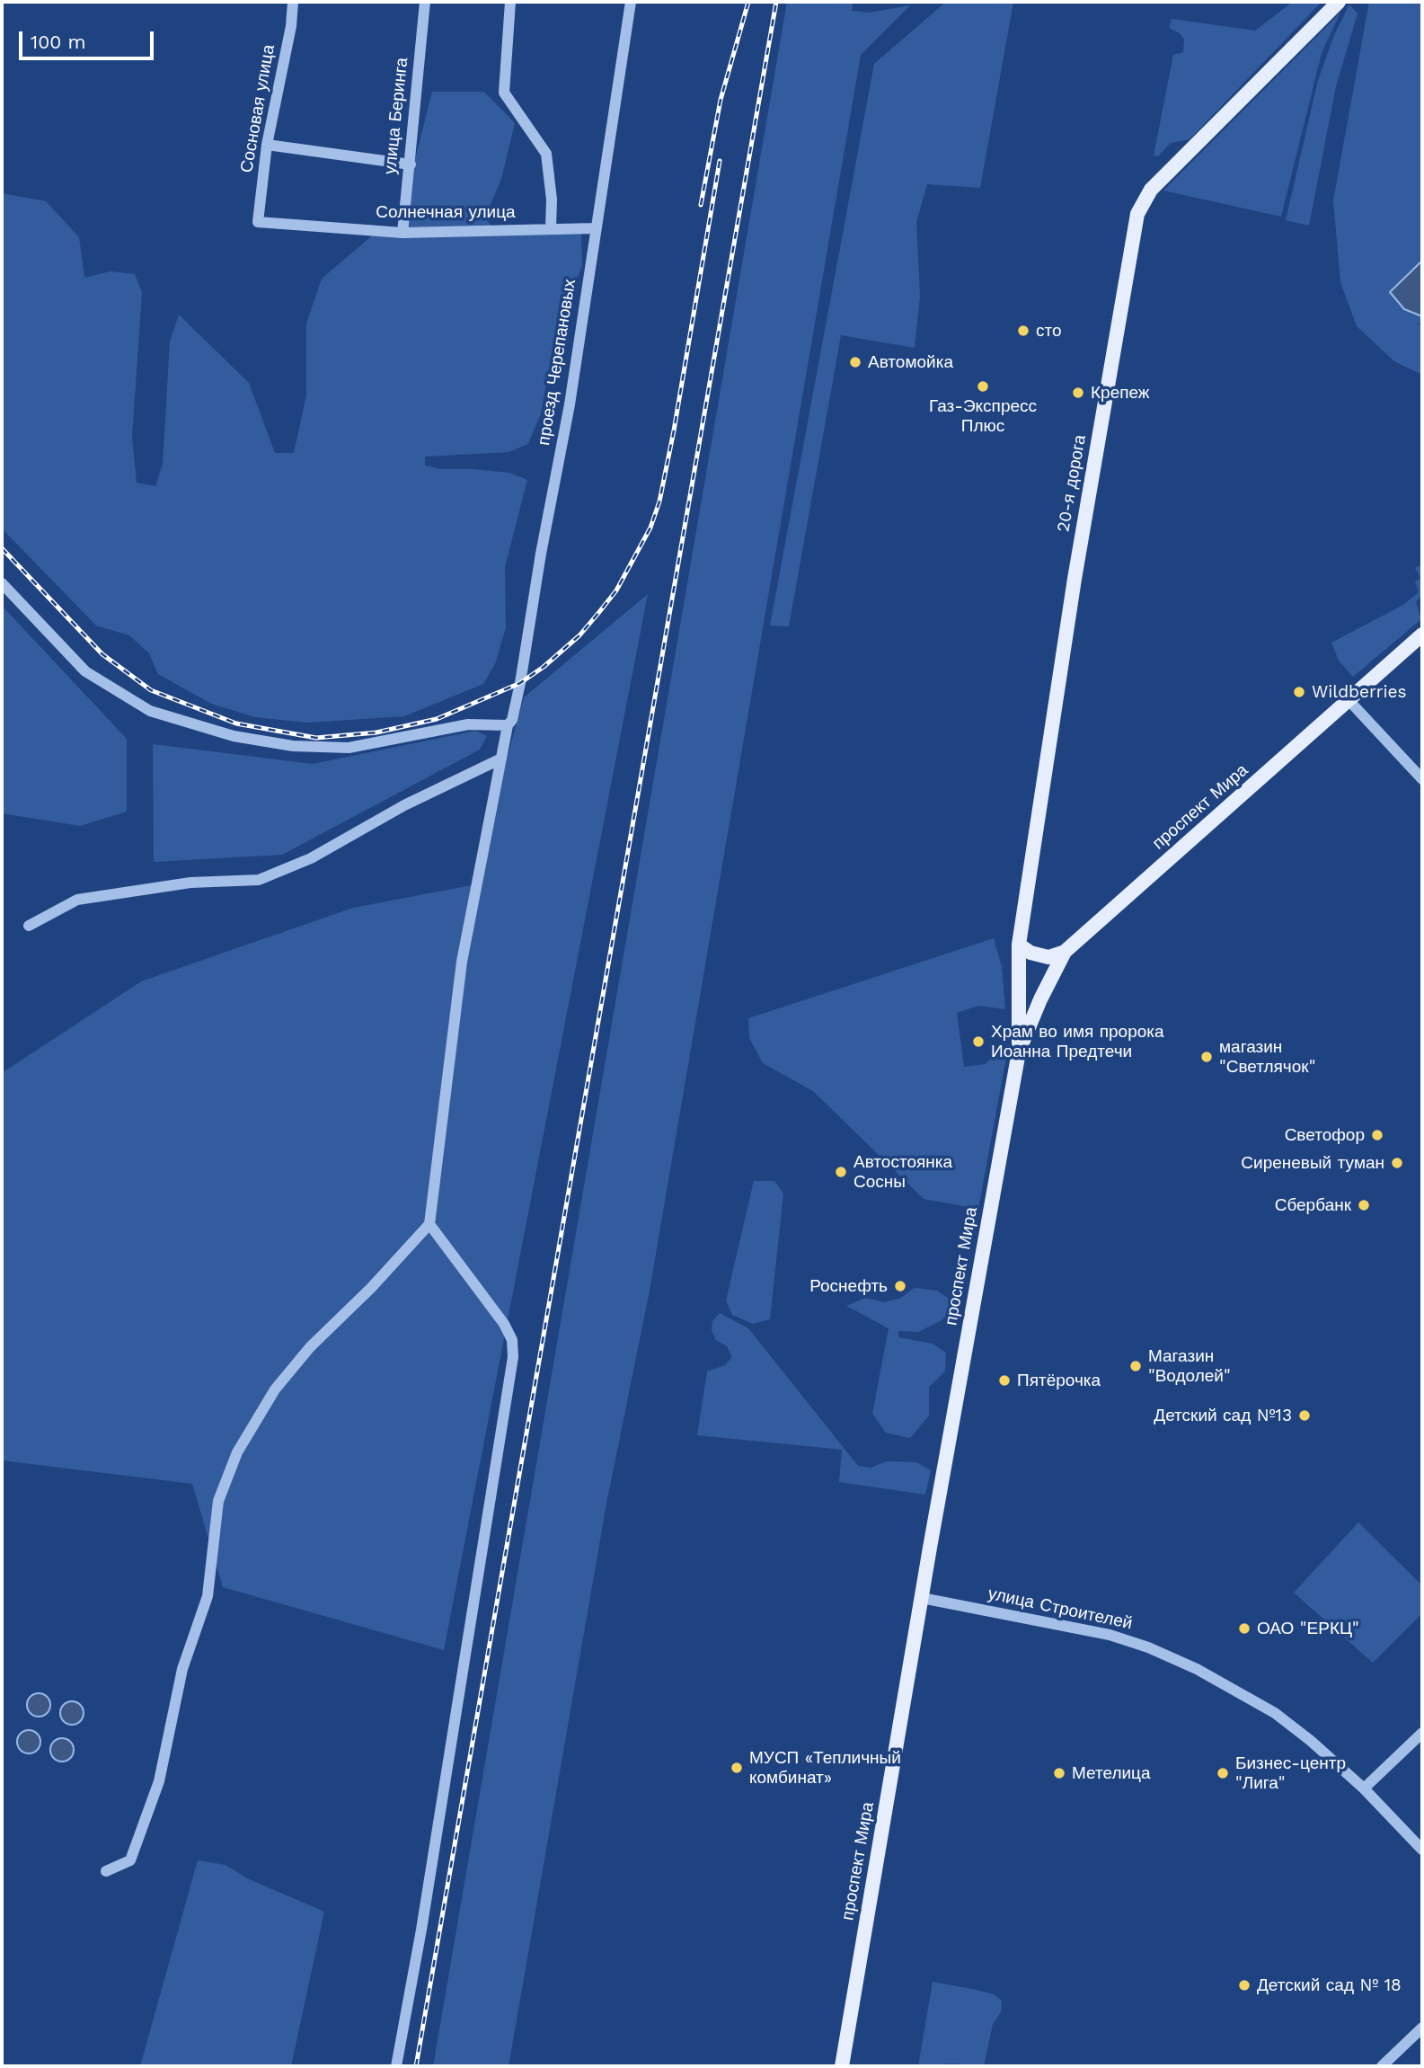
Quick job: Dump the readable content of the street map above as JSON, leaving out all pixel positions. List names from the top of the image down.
{
  "streets": {
    "main road": ["20-я дорога", "проспект Мира"],
    "street": [
      "Сосновая улица",
      "улица Беринга",
      "Солнечная улица",
      "проезд Черепановых",
      "улица Строителей"
    ]
  },
  "crossings": [
    ["Сосновая улица", "Солнечная улица"],
    ["улица Беринга", "Солнечная улица"],
    ["Солнечная улица", "проезд Черепановых"],
    ["20-я дорога", "проспект Мира"],
    ["проспект Мира", "улица Строителей"]
  ],
  "places": [
    "сто",
    "Автомойка",
    "Газ-Экспресс Плюс",
    "Крепеж",
    "Wildberries",
    "Храм во имя пророка Иоанна Предтечи",
    "магазин \"Светлячок\"",
    "Светофор",
    "Сиреневый туман",
    "Автостоянка Сосны",
    "Сбербанк",
    "Роснефть",
    "Магазин \"Водолей\"",
    "Пятёрочка",
    "Детский сад №13",
    "ОАО \"ЕРКЦ\"",
    "МУСП «Тепличный комбинат»",
    "Метелица",
    "Бизнес-центр \"Лига\"",
    "Детский сад № 18"
  ],
  "scale_bar": "100 m"
}
